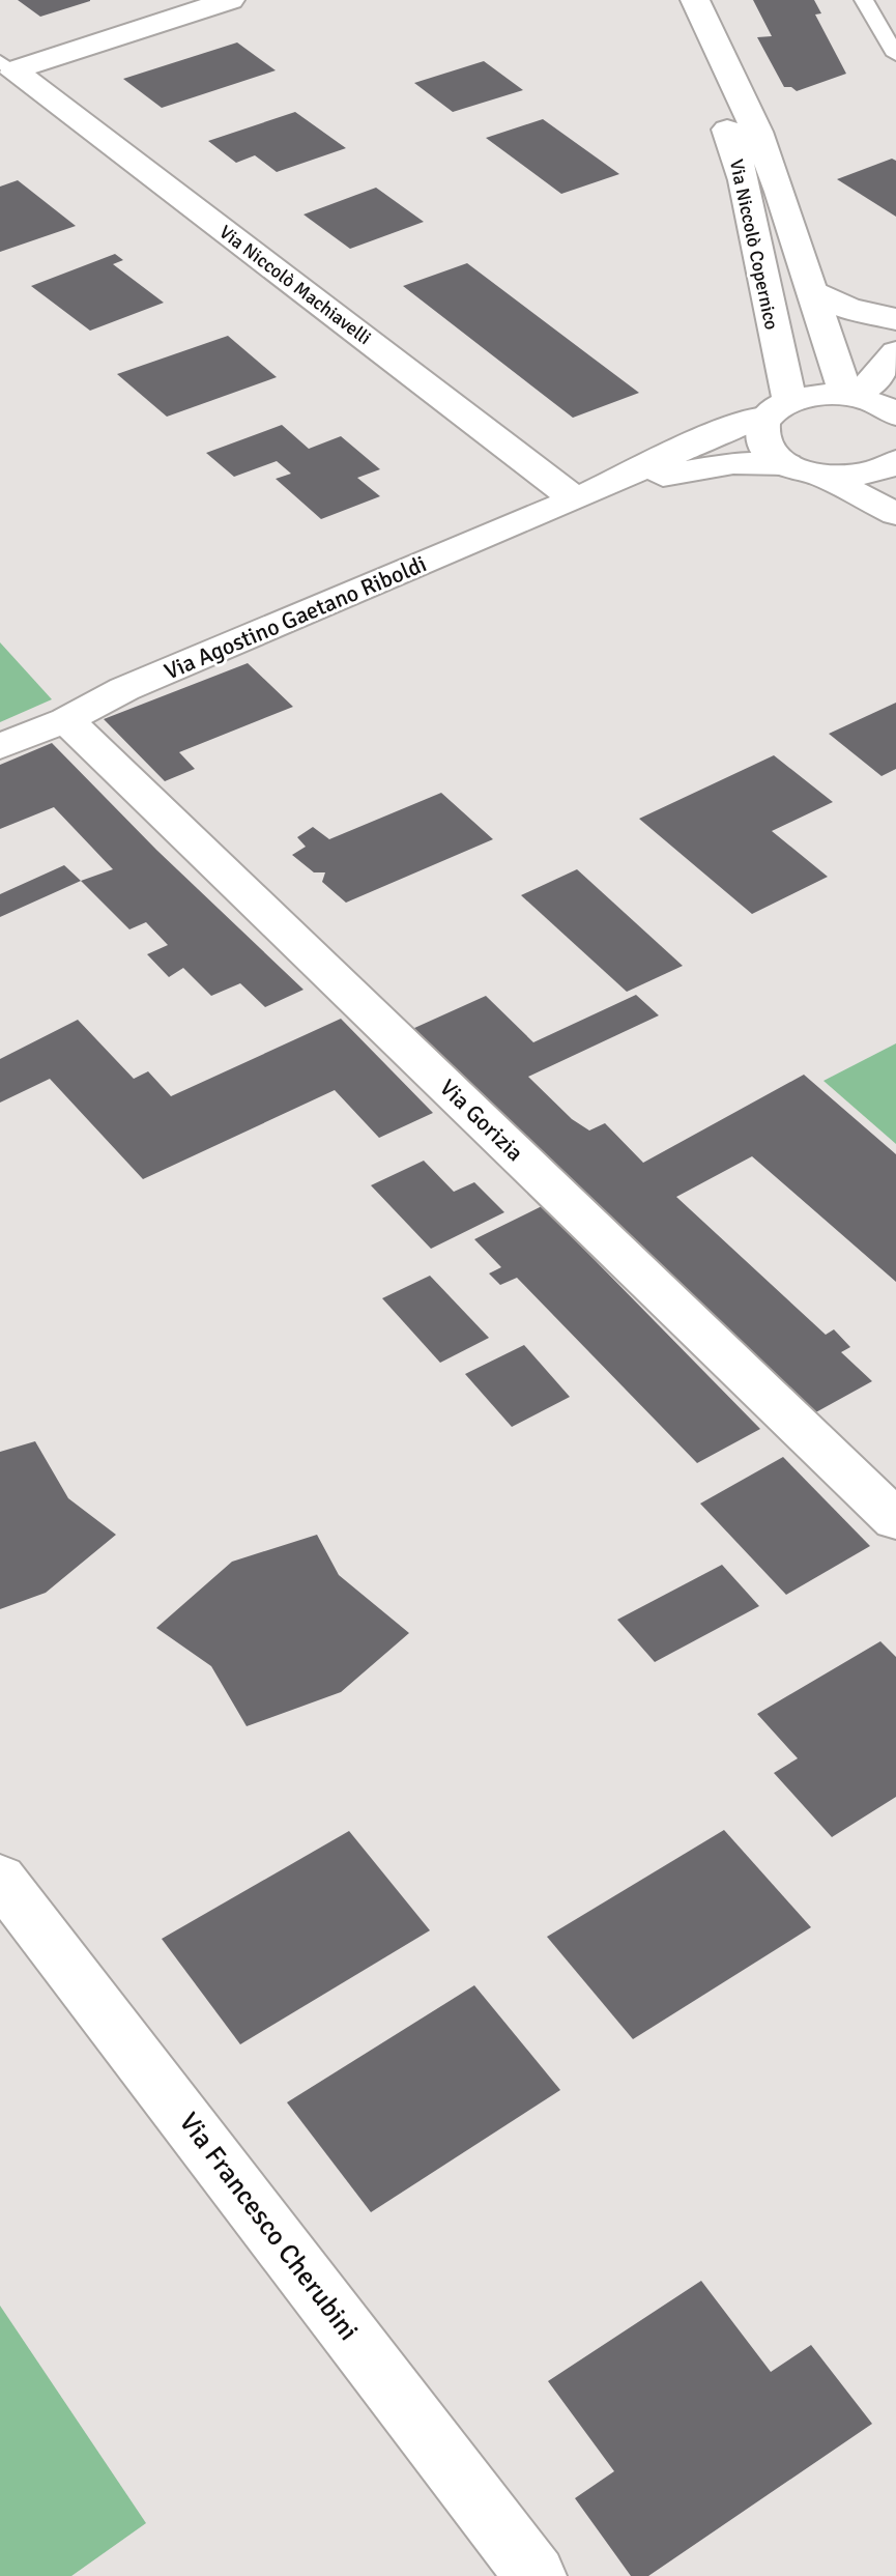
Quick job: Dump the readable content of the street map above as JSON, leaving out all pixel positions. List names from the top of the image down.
{
  "streets": {
    "street": [
      "Via Niccolò Copernico",
      "Via Niccolò Machiavelli",
      "Via Agostino Gaetano Riboldi",
      "Via Gorizia",
      "Via Francesco Cherubini"
    ]
  },
  "crossings": [
    ["Via Niccolò Copernico", "Via Agostino Gaetano Riboldi"],
    ["Via Niccolò Machiavelli", "Via Agostino Gaetano Riboldi"],
    ["Via Agostino Gaetano Riboldi", "Via Gorizia"]
  ]
}
